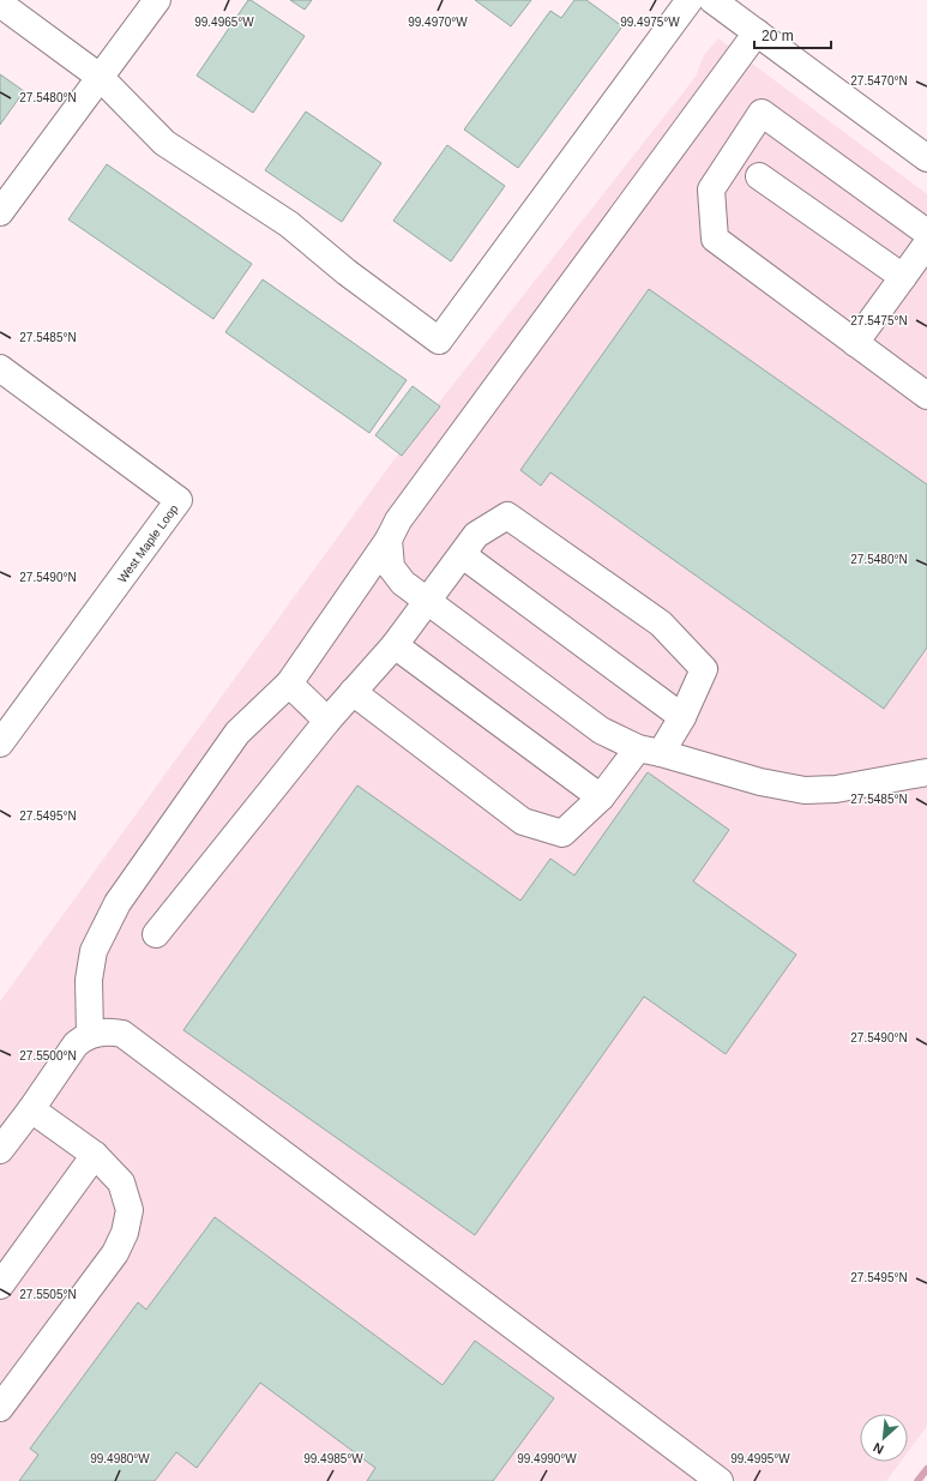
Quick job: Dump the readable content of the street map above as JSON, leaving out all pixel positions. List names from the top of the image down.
{
  "streets": {
    "street": ["West Maple Loop"]
  },
  "scale_bar": "20 m",
  "north": "bottom left",
  "coordinates": [
    "99.4965°W",
    "99.4970°W",
    "99.4975°W",
    "27.5470°N",
    "27.5480°N",
    "27.5475°N",
    "27.5485°N",
    "27.5490°N",
    "27.5495°N",
    "27.5500°N",
    "27.5505°N",
    "99.4980°W",
    "99.4985°W",
    "99.4990°W",
    "99.4995°W"
  ]
}
